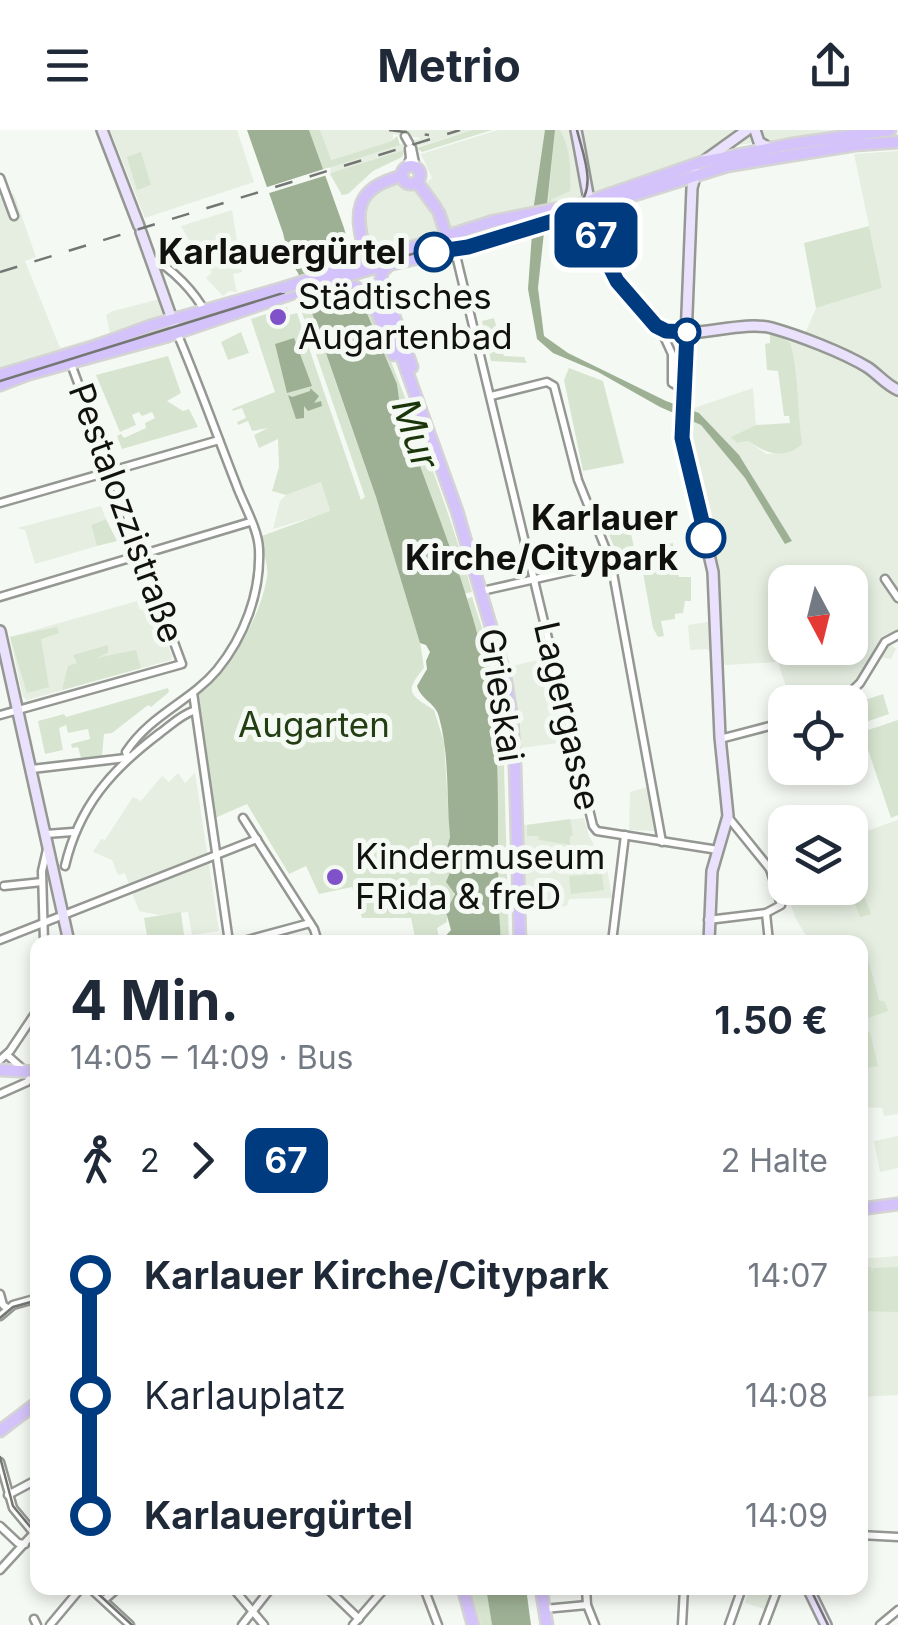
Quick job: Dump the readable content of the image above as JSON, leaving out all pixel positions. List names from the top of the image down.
{
  "streets": {
    "main road": ["Grieskai"],
    "street": ["Pestalozzistraße", "Lagergasse"]
  },
  "water": ["Mur"],
  "parks": ["Augarten"],
  "places": [
    "Karlauergürtel",
    "Städtisches Augartenbad",
    "Karlauer Kirche/Citypark",
    "Kindermuseum FRida & freD"
  ],
  "lines": ["bus line 67"],
  "north": "bottom",
  "page": {
    "header": "Metrio",
    "on_map": "67",
    "heading": ["4 Min.", "14:05 – 14:09 · Bus", "1.50 €"],
    "legs": ["2", "67", "2 Halte"],
    "list": [
      {
        "name": "Karlauer Kirche/Citypark",
        "value": "14:07"
      },
      {
        "name": "Karlauplatz",
        "value": "14:08"
      },
      {
        "name": "Karlauergürtel",
        "value": "14:09"
      }
    ]
  }
}
